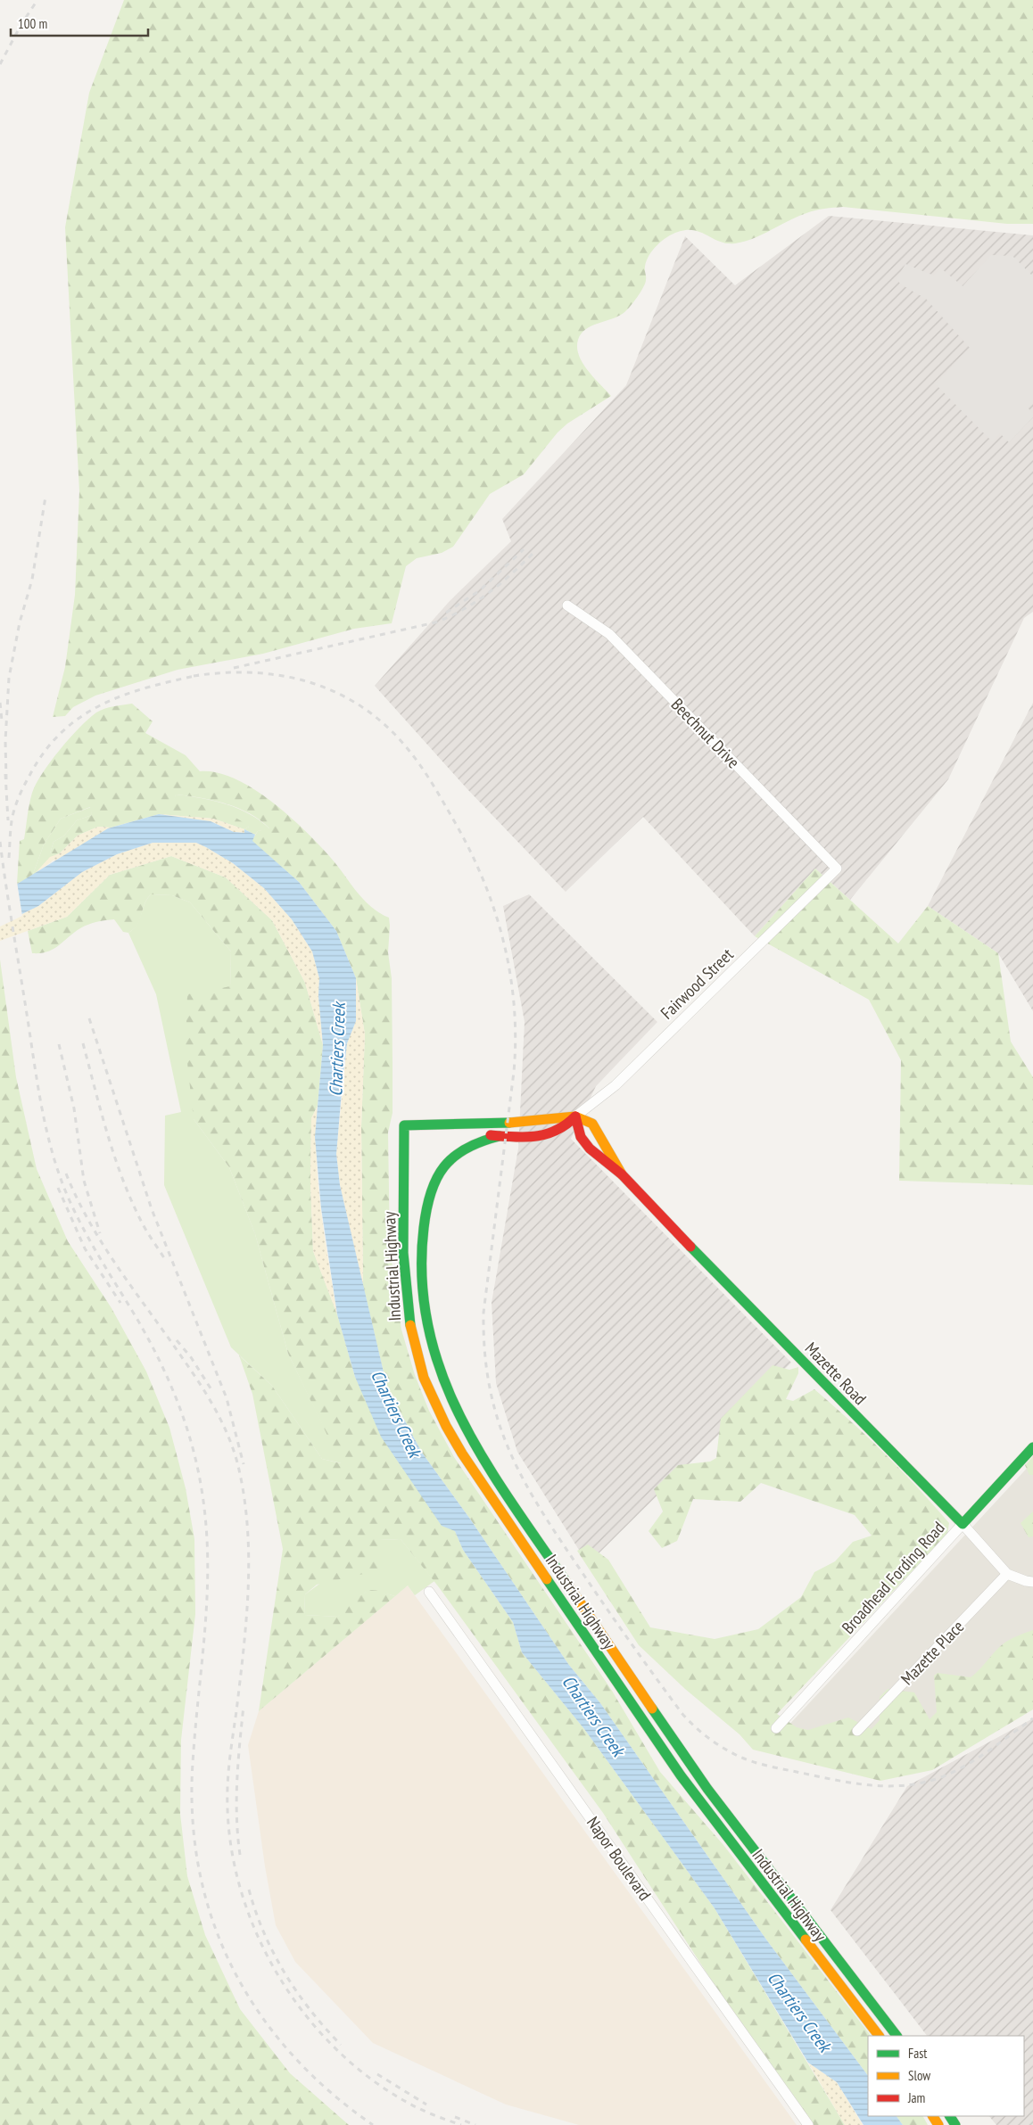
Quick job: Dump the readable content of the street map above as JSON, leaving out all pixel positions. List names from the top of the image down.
{
  "streets": {
    "street": [
      "Beechnut Drive",
      "Fairwood Street",
      "Industrial Highway",
      "Mazette Road",
      "Broadhead Fording Road",
      "Mazette Place",
      "Napor Boulevard"
    ]
  },
  "crossings": [
    ["Beechnut Drive", "Fairwood Street"],
    ["Fairwood Street", "Industrial Highway"],
    ["Fairwood Street", "Mazette Road"],
    ["Mazette Road", "Broadhead Fording Road"],
    ["Mazette Road", "Mazette Place"]
  ],
  "water": ["Chartiers Creek"],
  "legend": ["Fast", "Slow", "Jam"],
  "scale_bar": "100 m"
}
